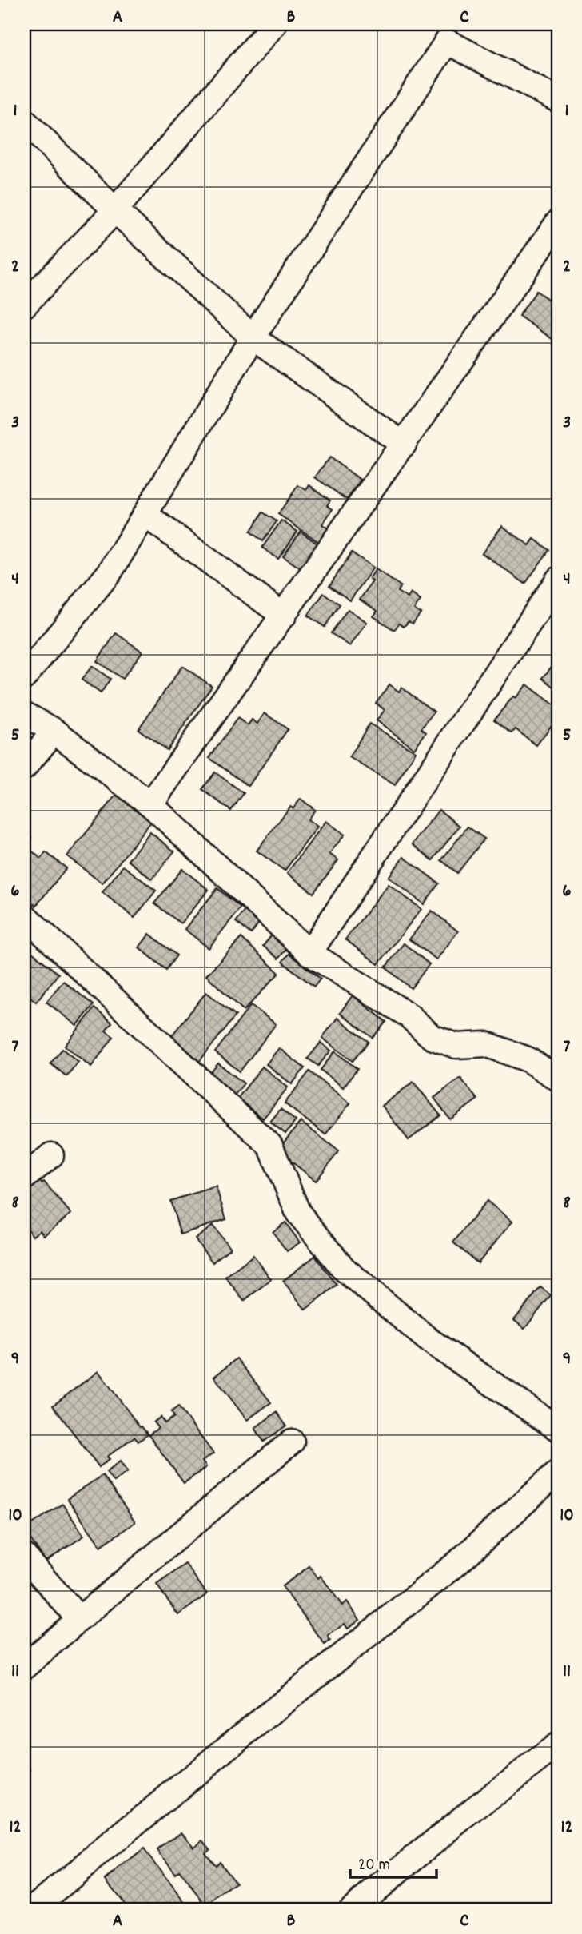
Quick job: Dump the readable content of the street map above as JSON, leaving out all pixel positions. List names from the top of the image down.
{
  "scale_bar": "20 m",
  "grid": {
    "columns": ["A", "B", "C"],
    "rows": [
      "1",
      "2",
      "3",
      "4",
      "5",
      "6",
      "7",
      "8",
      "9",
      "10",
      "11",
      "12"
    ]
  }
}
